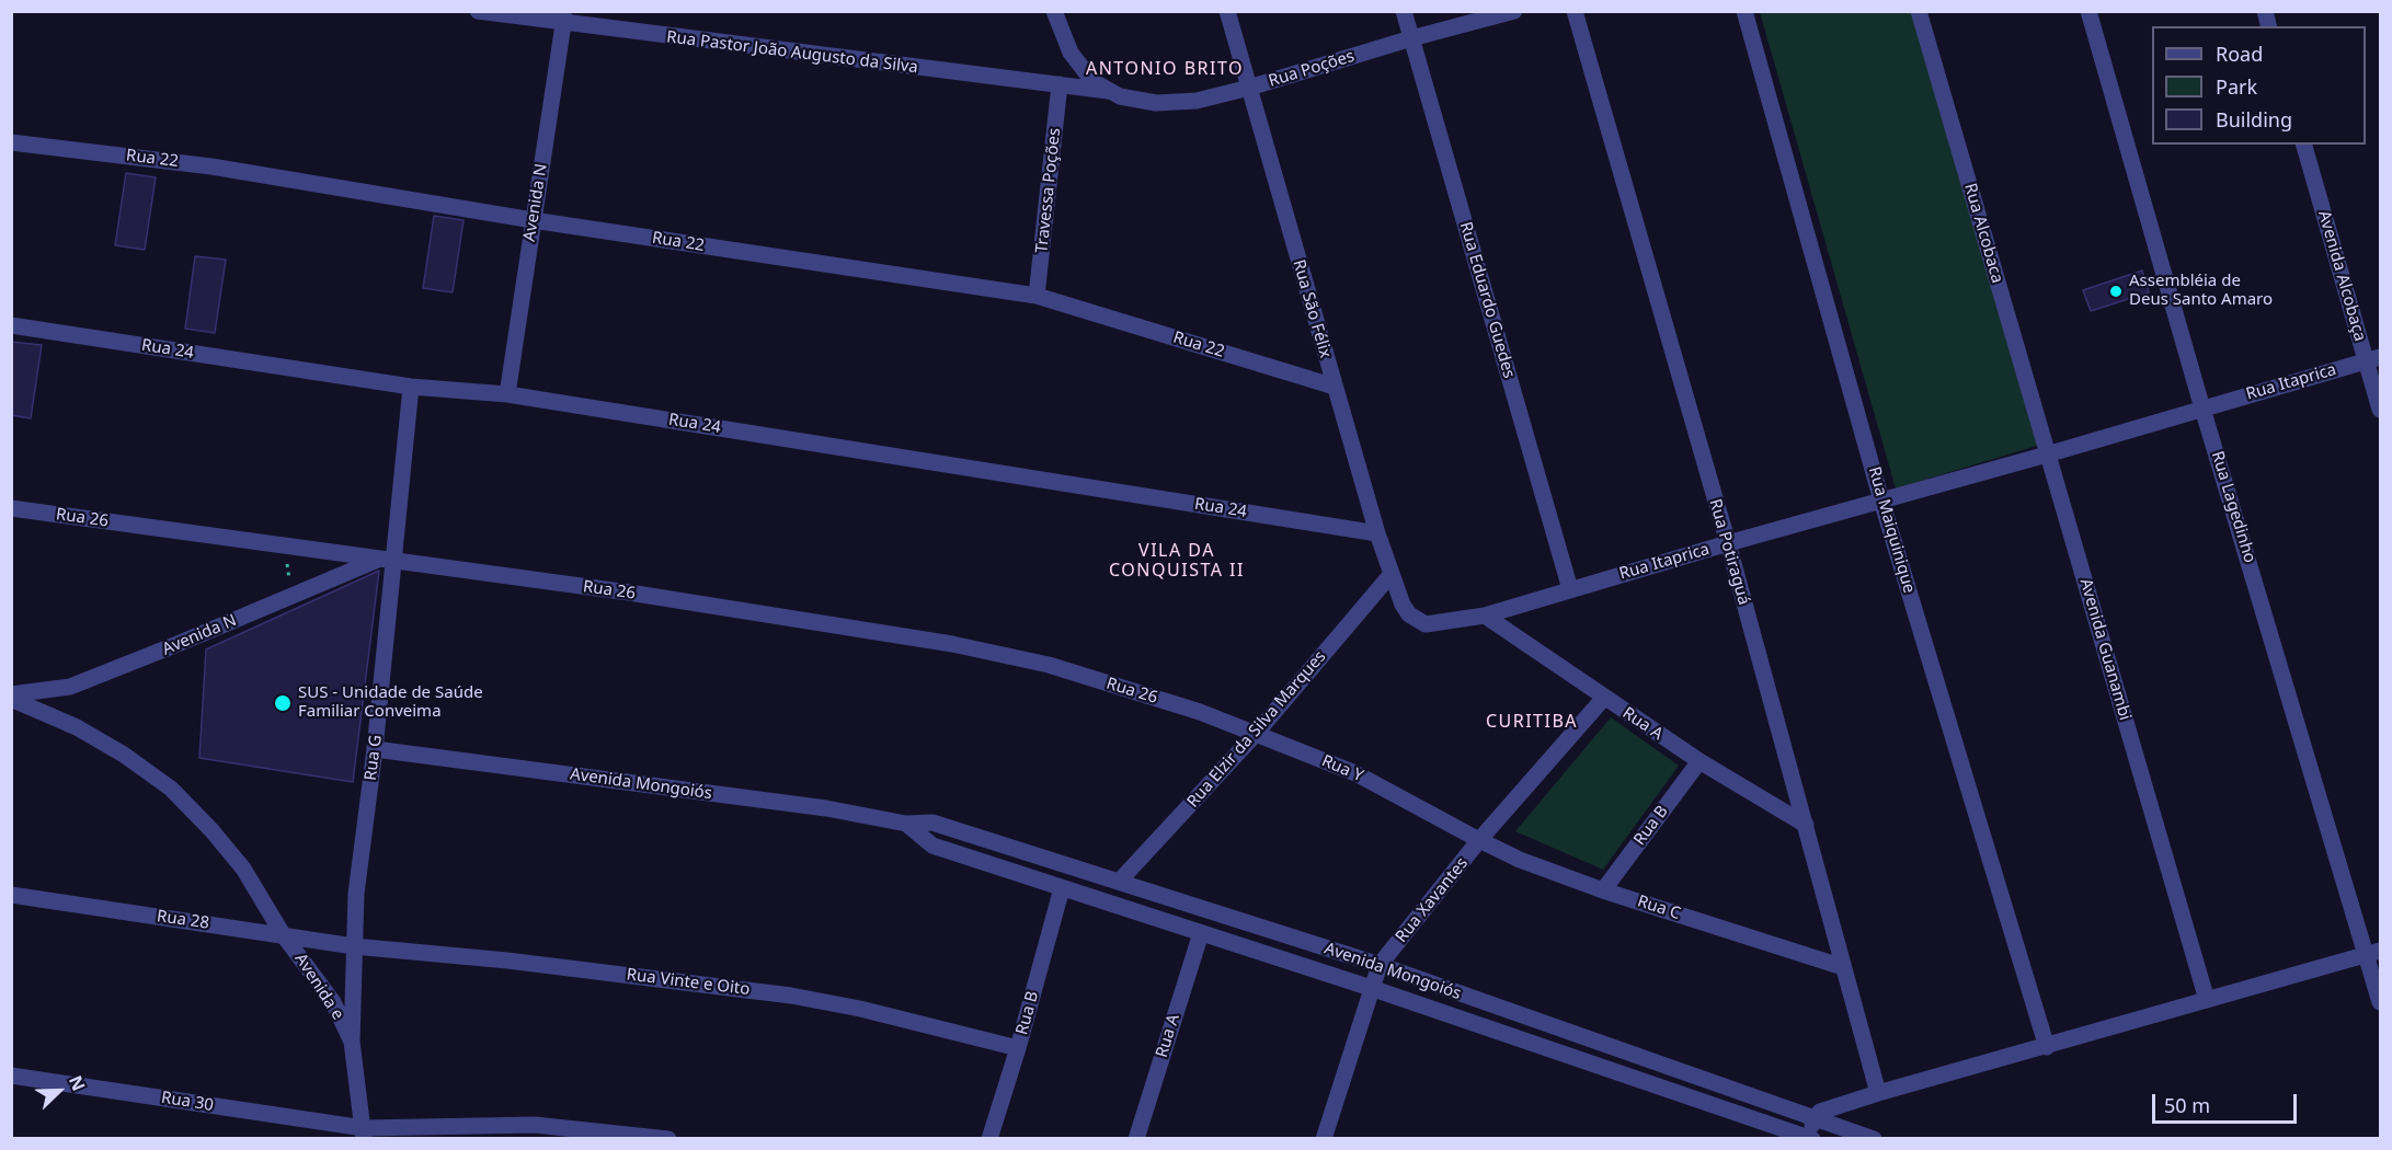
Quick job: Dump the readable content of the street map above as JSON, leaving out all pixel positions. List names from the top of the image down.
{
  "streets": {
    "street": [
      "Rua Pastor João Augusto da Silva",
      "Rua Poções",
      "Rua 22",
      "Travessa Poções",
      "Avenida N",
      "Rua Alcobaca",
      "Avenida Alcobaça",
      "Rua Eduardo Guedes",
      "Rua São Félix",
      "Rua 24",
      "Rua Itaprica",
      "Rua Lagedinho",
      "Rua 26",
      "Rua Maiquinique",
      "Rua Potiraguá",
      "Avenida Guanambi",
      "Rua A",
      "Rua Elzir da Silva Marques",
      "Rua G",
      "Rua Y",
      "Avenida Mongoiós",
      "Rua B",
      "Rua Xavantes",
      "Rua C",
      "Rua 28",
      "Rua Vinte e Oito",
      "Avenida e",
      "Rua 30"
    ]
  },
  "crossings": [
    ["Rua Pastor João Augusto da Silva", "Rua Poções"],
    ["Rua Pastor João Augusto da Silva", "Travessa Poções"],
    ["Rua Pastor João Augusto da Silva", "Avenida N"],
    ["Rua Poções", "Rua Eduardo Guedes"],
    ["Rua Poções", "Rua São Félix"],
    ["Rua 22", "Travessa Poções"],
    ["Rua 22", "Avenida N"],
    ["Rua 22", "Rua São Félix"],
    ["Avenida N", "Rua 24"],
    ["Avenida N", "Rua 26"],
    ["Avenida N", "Rua G"],
    ["Rua Alcobaca", "Rua Itaprica"],
    ["Rua Alcobaca", "Avenida Guanambi"],
    ["Avenida Alcobaça", "Rua Itaprica"],
    ["Rua Eduardo Guedes", "Rua Itaprica"],
    ["Rua São Félix", "Rua 24"],
    ["Rua São Félix", "Rua Itaprica"],
    ["Rua São Félix", "Rua Elzir da Silva Marques"],
    ["Rua 24", "Rua G"],
    ["Rua Itaprica", "Rua Lagedinho"],
    ["Rua Itaprica", "Rua Maiquinique"],
    ["Rua Itaprica", "Rua Potiraguá"],
    ["Rua Itaprica", "Avenida Guanambi"],
    ["Rua Itaprica", "Rua A"],
    ["Rua 26", "Rua G"],
    ["Rua 26", "Rua Y"],
    ["Rua Potiraguá", "Rua A"],
    ["Rua Potiraguá", "Rua C"],
    ["Rua A", "Avenida Mongoiós"],
    ["Rua A", "Rua B"],
    ["Rua A", "Rua Xavantes"],
    ["Rua Elzir da Silva Marques", "Rua Y"],
    ["Rua Elzir da Silva Marques", "Avenida Mongoiós"],
    ["Rua G", "Avenida Mongoiós"],
    ["Rua G", "Rua 28"],
    ["Rua G", "Rua Vinte e Oito"],
    ["Rua G", "Avenida e"],
    ["Rua G", "Rua 30"],
    ["Rua Y", "Rua Xavantes"],
    ["Rua Y", "Rua C"],
    ["Avenida Mongoiós", "Rua B"],
    ["Avenida Mongoiós", "Rua Xavantes"],
    ["Rua B", "Rua C"],
    ["Rua B", "Rua Vinte e Oito"],
    ["Rua Xavantes", "Rua C"],
    ["Rua 28", "Rua Vinte e Oito"],
    ["Rua 28", "Avenida e"]
  ],
  "districts": ["ANTONIO BRITO", "VILA DA CONQUISTA II", "CURITIBA"],
  "places": ["Assembléia de Deus Santo Amaro", "SUS - Unidade de Saúde Familiar Conveima"],
  "legend": ["Road", "Park", "Building"],
  "scale_bar": "50 m",
  "north": "top right"
}
